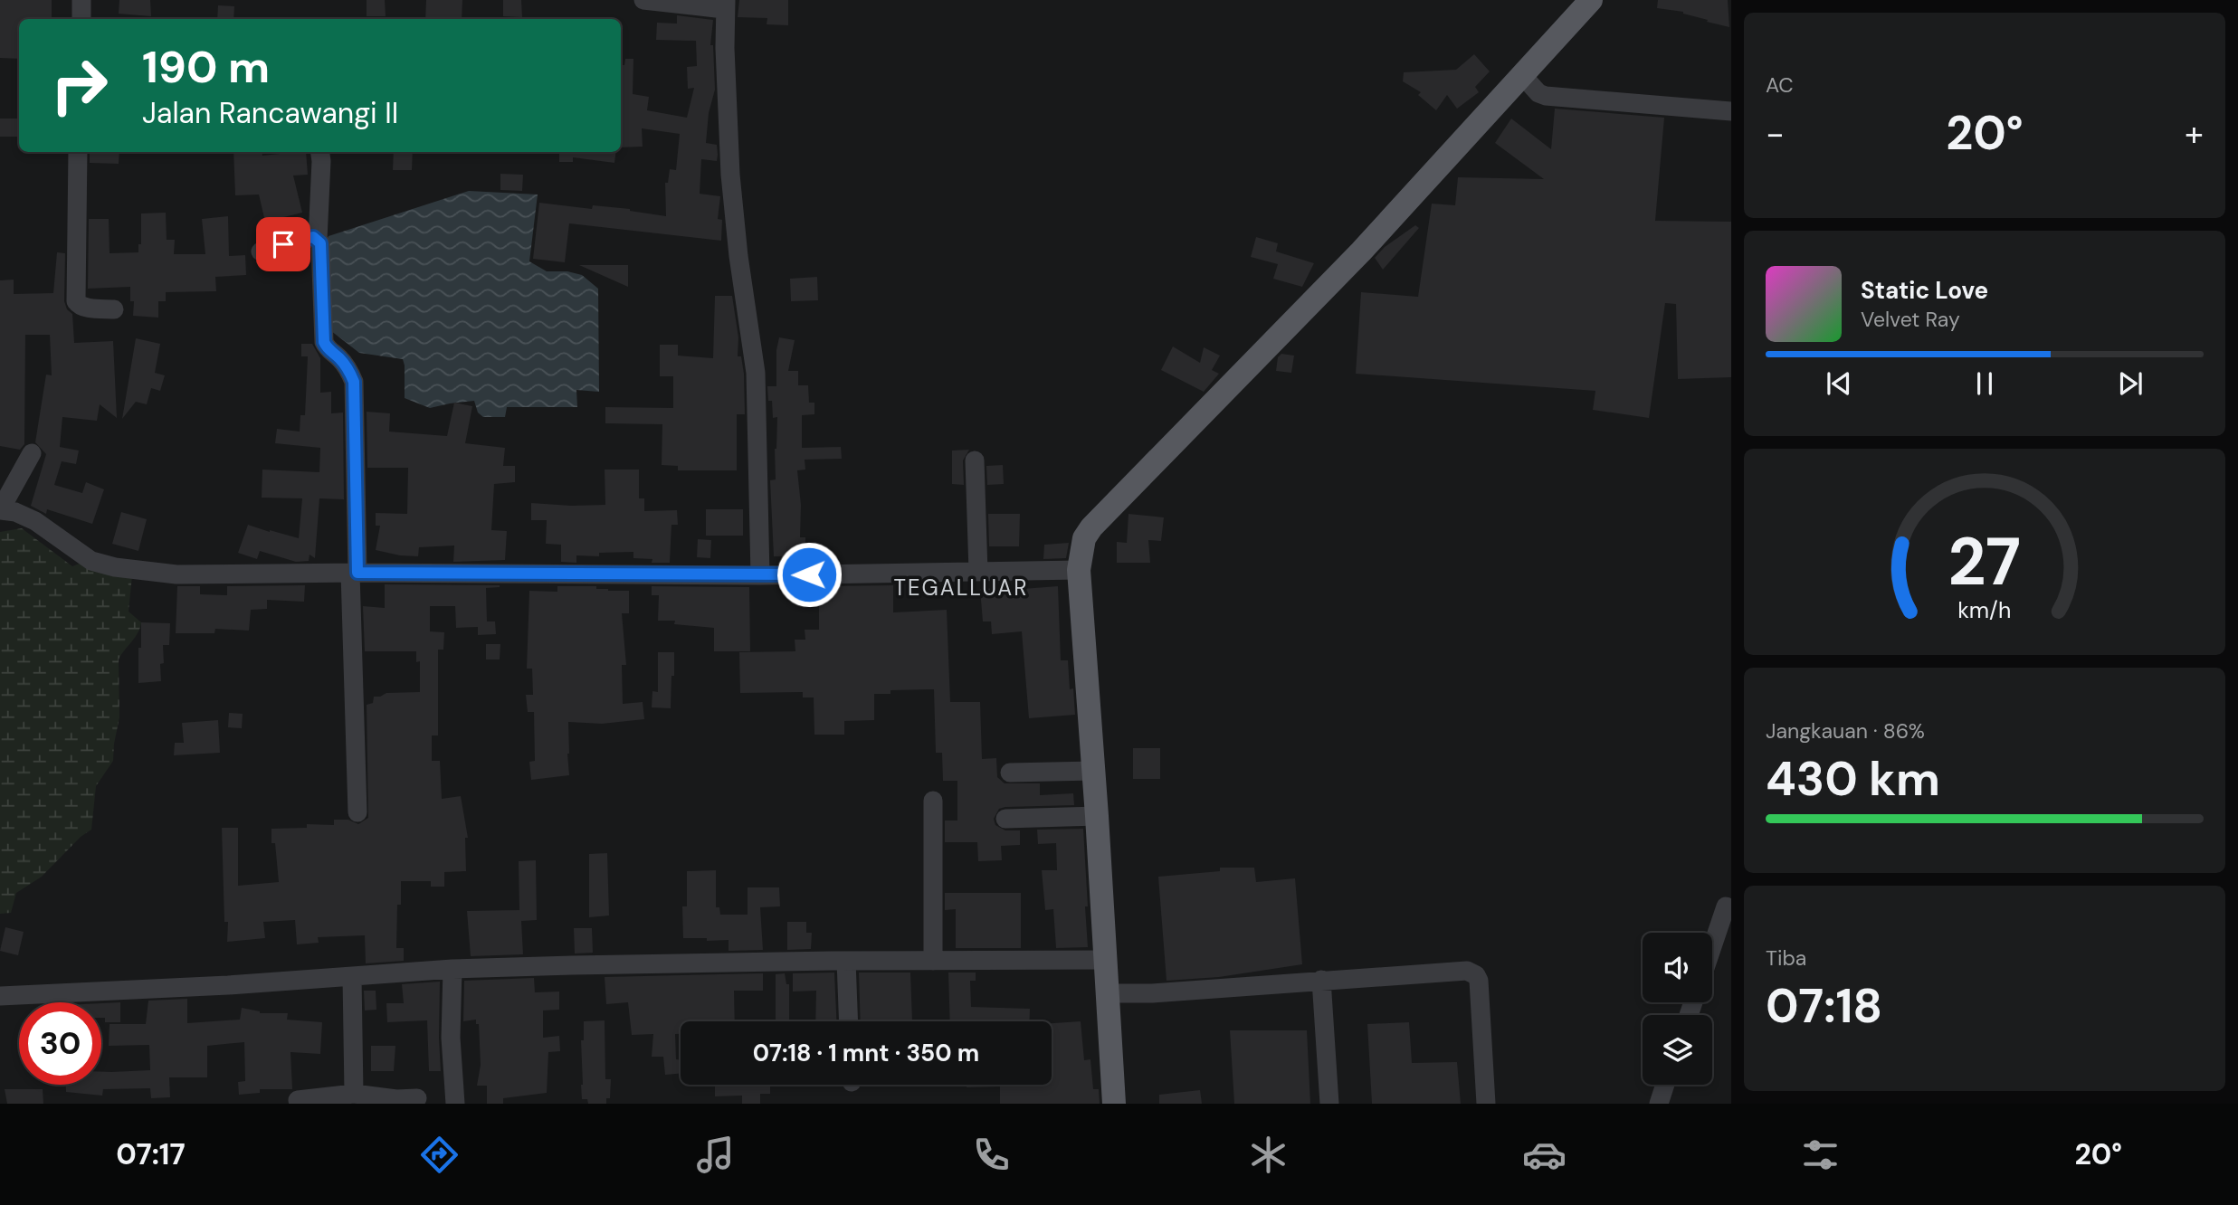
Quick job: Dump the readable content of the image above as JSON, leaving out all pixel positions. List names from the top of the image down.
{
  "districts": ["TEGALLUAR"],
  "page": {
    "tile": [
      "AC",
      ["Jangkauan · 86%", "430 km"],
      ["Tiba", "07:18"]
    ],
    "turn": ["190 m", "Jalan Rancawangi II"],
    "heat": ["−", "20°", "+"],
    "song": ["Static Love", "Velvet Ray"],
    "limit": "30",
    "trip": "07:18 · 1 mnt · 350 m",
    "tabs": ["07:17", "20°"],
    "gauge": ["27", "km/h"]
  }
}
